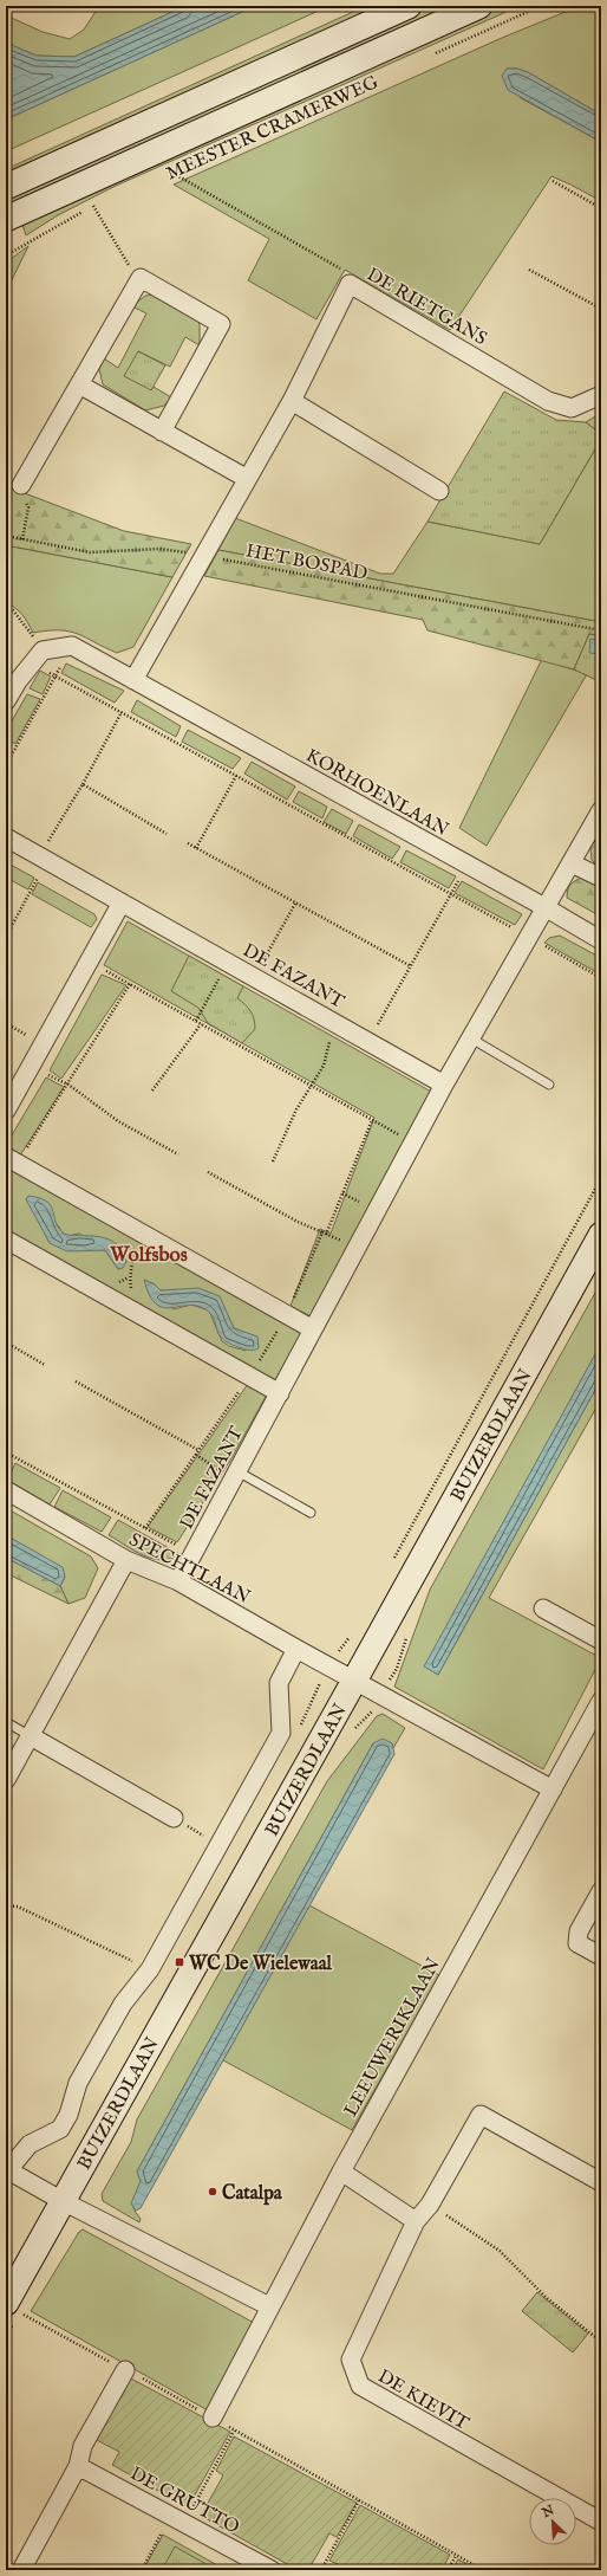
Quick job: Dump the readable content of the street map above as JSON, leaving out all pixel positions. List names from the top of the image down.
{
  "streets": {
    "street": [
      "MEESTER CRAMERWEG",
      "DE RIETGANS",
      "KORHOENLAAN",
      "DE FAZANT",
      "BUIZERDLAAN",
      "SPECHTLAAN",
      "LEEUWERIKLAAN",
      "DE KIEVIT",
      "DE GRUTTO"
    ],
    "path": ["HET BOSPAD"]
  },
  "crossings": [
    ["DE RIETGANS", "HET BOSPAD"],
    ["DE RIETGANS", "KORHOENLAAN"],
    ["KORHOENLAAN", "DE FAZANT"],
    ["DE FAZANT", "SPECHTLAAN"],
    ["BUIZERDLAAN", "SPECHTLAAN"]
  ],
  "districts": ["Wolfsbos"],
  "places": {
    "transit": ["WC De Wielewaal"],
    "other": ["Catalpa"]
  },
  "north": "top left"
}
